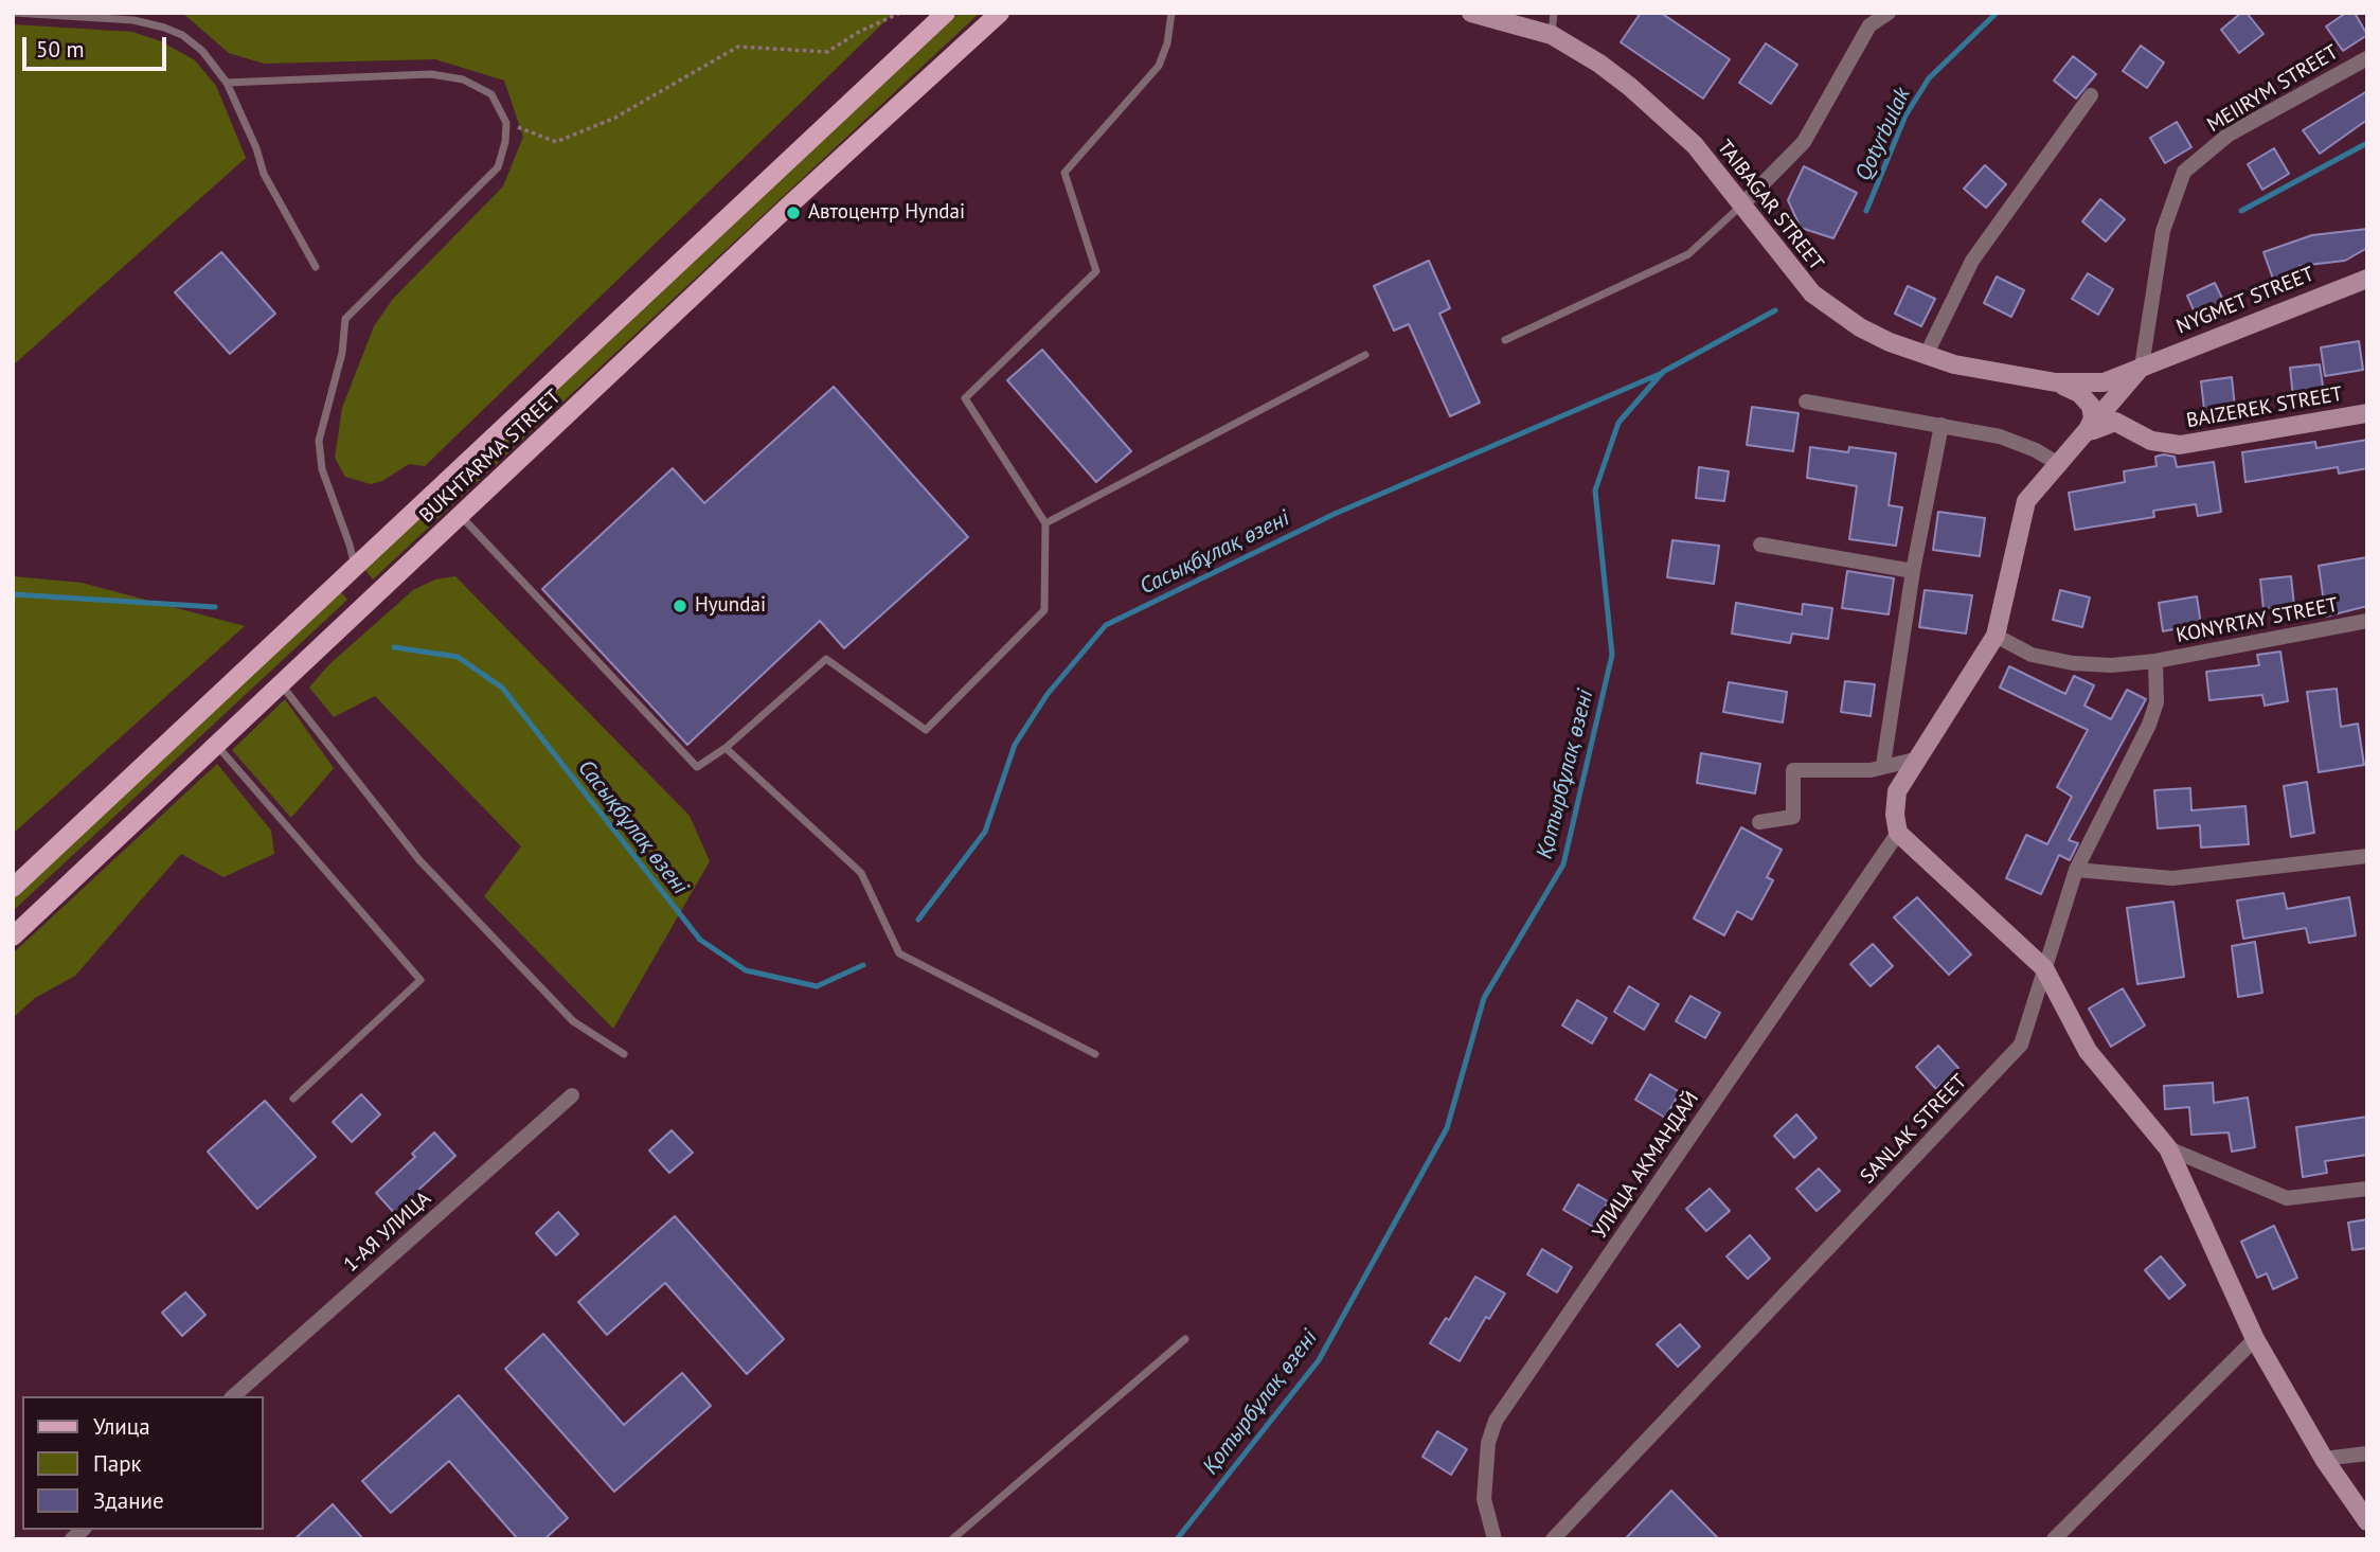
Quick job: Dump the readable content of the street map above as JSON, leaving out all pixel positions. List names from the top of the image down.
{
  "streets": {
    "main road": [
      "TAIBAGAR STREET",
      "NYGMET STREET",
      "BAIZEREK STREET",
      "BUKHTARMA STREET"
    ],
    "street": [
      "MEIIRYM STREET",
      "KONYRTAY STREET",
      "SANLAK STREET",
      "УЛИЦА АКМАНДАЙ",
      "1-АЯ УЛИЦА"
    ]
  },
  "crossings": [
    ["MEIIRYM STREET", "NYGMET STREET"],
    ["TAIBAGAR STREET", "NYGMET STREET"],
    ["KONYRTAY STREET", "SANLAK STREET"]
  ],
  "water": ["Qotyrbulak", "Сасықбұлақ өзені", "Қотырбұлақ өзені"],
  "places": ["Автоцентр Hyndai", "Hyundai"],
  "legend": ["Улица", "Парк", "Здание"],
  "scale_bar": "50 m"
}
